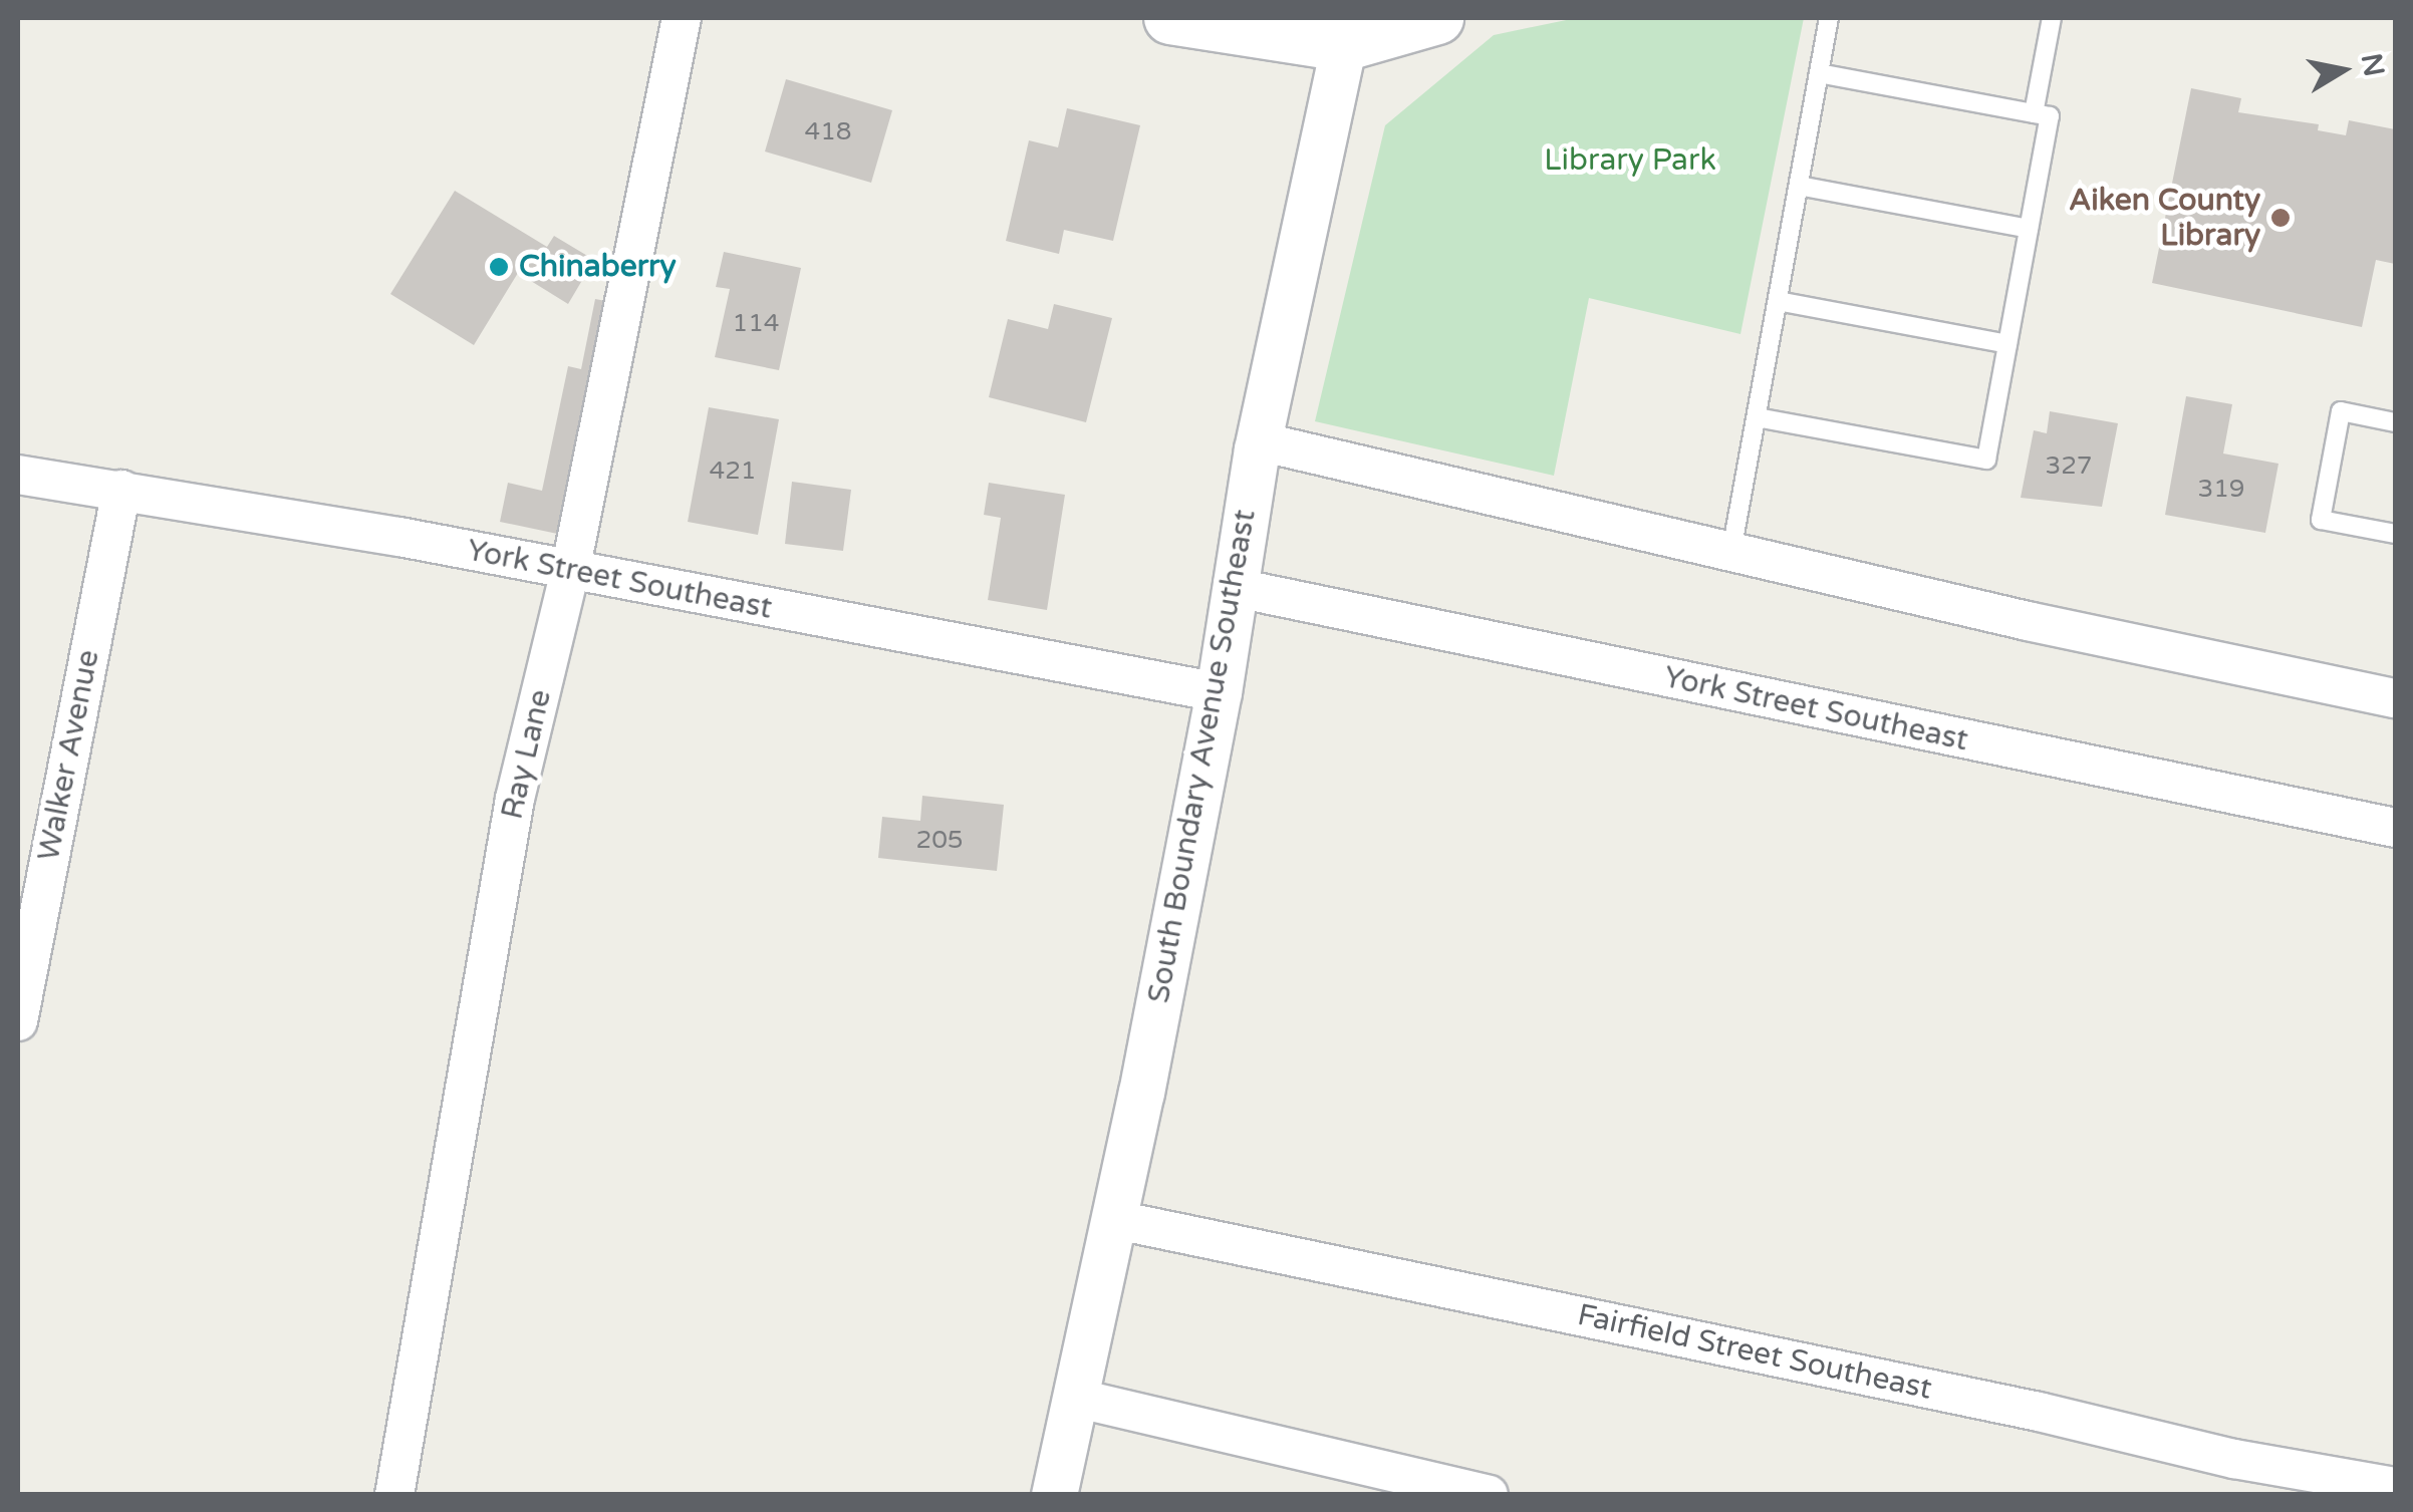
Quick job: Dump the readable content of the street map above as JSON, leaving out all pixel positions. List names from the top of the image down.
{
  "streets": {
    "street": [
      "York Street Southeast",
      "Ray Lane",
      "Walker Avenue",
      "South Boundary Avenue Southeast",
      "Fairfield Street Southeast"
    ]
  },
  "crossings": [
    ["York Street Southeast", "Ray Lane"],
    ["York Street Southeast", "Walker Avenue"],
    ["York Street Southeast", "South Boundary Avenue Southeast"],
    ["South Boundary Avenue Southeast", "Fairfield Street Southeast"]
  ],
  "parks": ["Library Park"],
  "places": ["Aiken County Library", "Chinaberry"],
  "house_numbers": [
    "418",
    "114",
    "327",
    "421",
    "319",
    "205"
  ],
  "north": "right"
}
